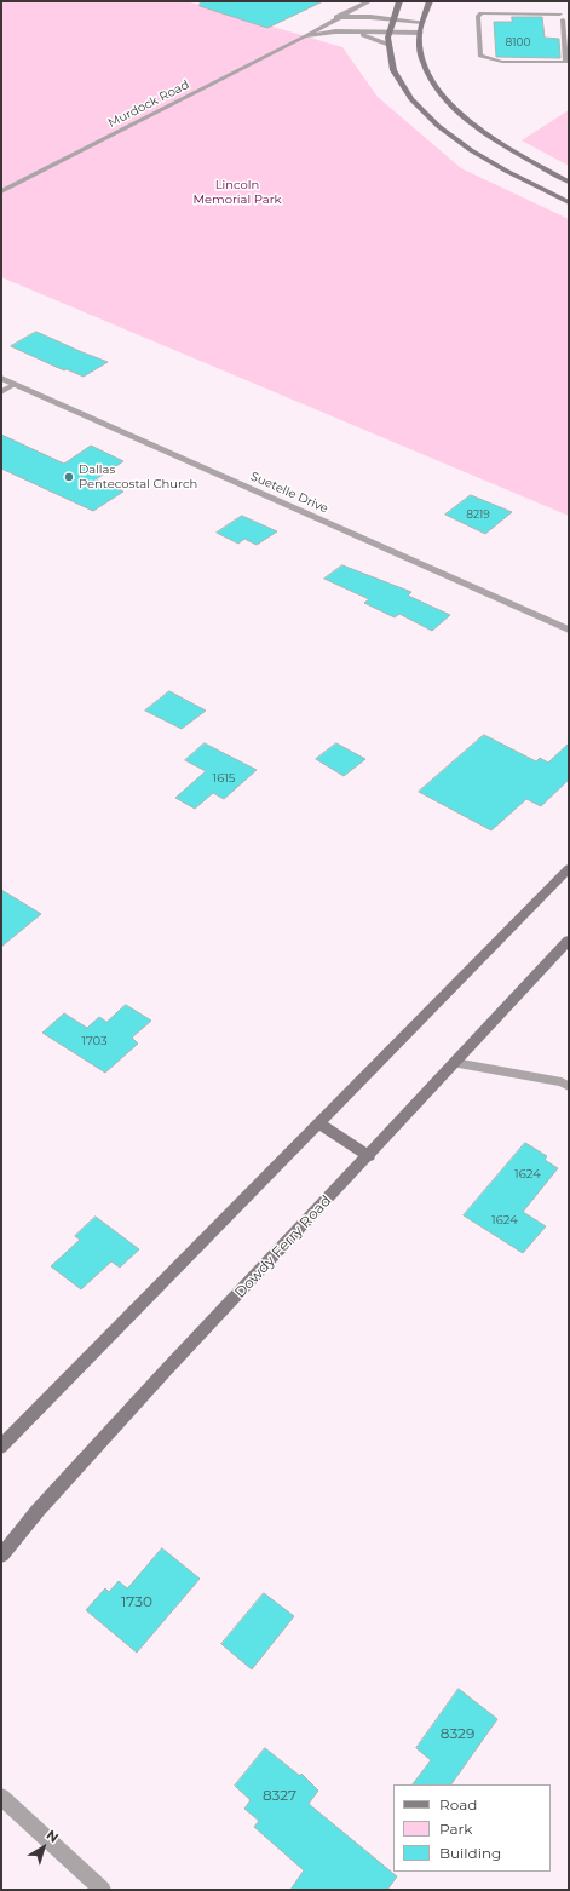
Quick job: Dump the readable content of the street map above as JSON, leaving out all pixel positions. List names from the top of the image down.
{
  "streets": {
    "main road": ["Dowdy Ferry Road"],
    "street": ["Murdock Road", "Suetelle Drive"]
  },
  "parks": ["Lincoln Memorial Park"],
  "places": ["Dallas Pentecostal Church"],
  "house_numbers": [
    "8100",
    "8219",
    "1615",
    "1703",
    "1624",
    "1624",
    "1730",
    "8329",
    "8327"
  ],
  "legend": ["Road", "Park", "Building"],
  "north": "top right"
}
